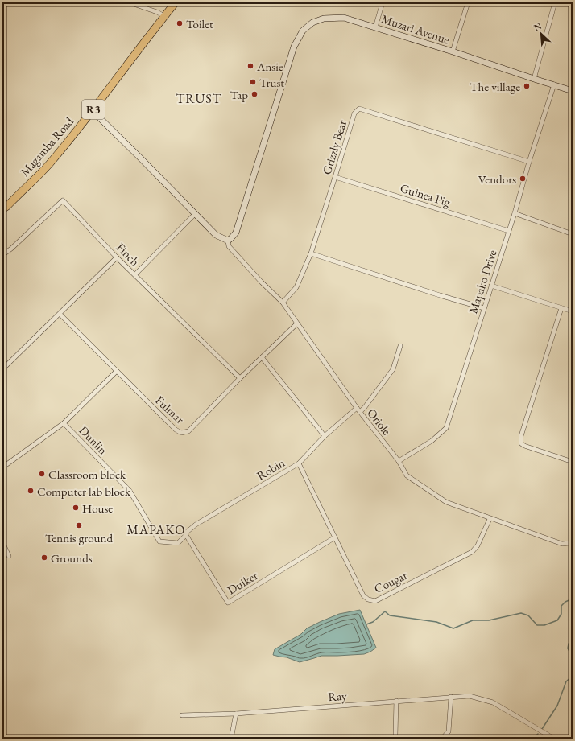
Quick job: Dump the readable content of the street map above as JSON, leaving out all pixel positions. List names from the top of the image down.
{
  "streets": {
    "highway": ["R3", "Magamba Road"],
    "street": [
      "Muzari Avenue",
      "Grizzly Bear",
      "Guinea Pig",
      "Finch",
      "Mapako Drive",
      "Fulmar",
      "Oriole",
      "Dunlin",
      "Robin",
      "Cougar",
      "Duiker",
      "Ray"
    ]
  },
  "crossings": [
    ["Muzari Avenue", "Mapako Drive"],
    ["Muzari Avenue", "Oriole"],
    ["Grizzly Bear", "Guinea Pig"],
    ["Grizzly Bear", "Mapako Drive"],
    ["Grizzly Bear", "Oriole"],
    ["Guinea Pig", "Mapako Drive"],
    ["Finch", "Fulmar"],
    ["Mapako Drive", "Oriole"],
    ["Fulmar", "Oriole"],
    ["Oriole", "Robin"],
    ["Oriole", "Cougar"],
    ["Dunlin", "Robin"],
    ["Dunlin", "Duiker"],
    ["Robin", "Cougar"],
    ["Robin", "Duiker"],
    ["Cougar", "Duiker"]
  ],
  "districts": ["TRUST", "MAPAKO"],
  "places": [
    "Toilet",
    "Ansie",
    "Trust",
    "The village",
    "Tap",
    "Vendors",
    "Classroom block",
    "Computer lab block",
    "House",
    "Tennis ground",
    "Grounds"
  ],
  "north": "top left"
}
